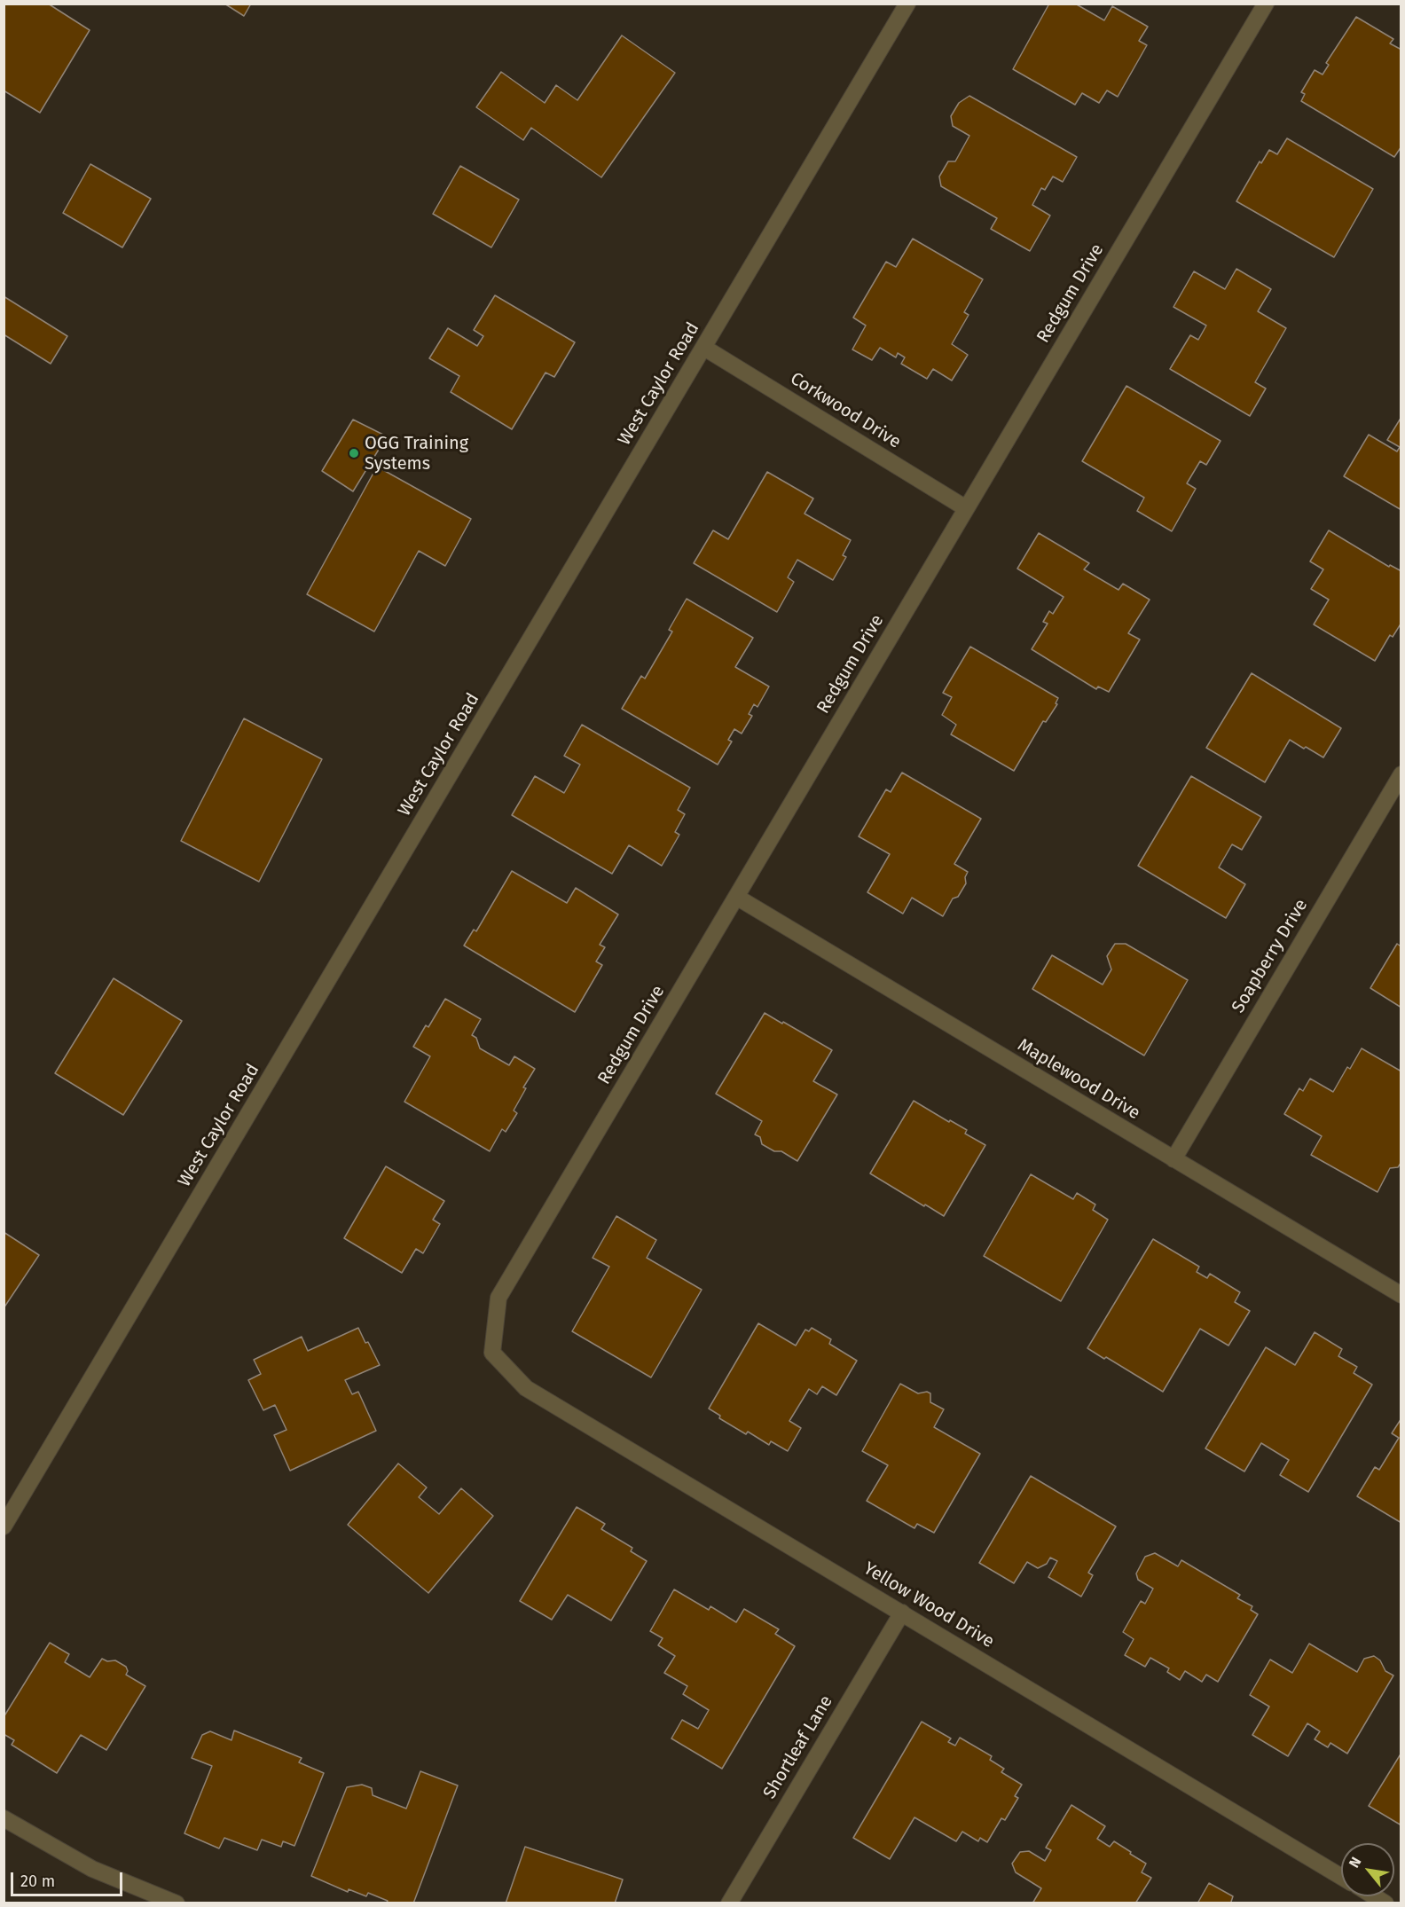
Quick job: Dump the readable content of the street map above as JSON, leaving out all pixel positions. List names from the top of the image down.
{
  "streets": {
    "street": [
      "Redgum Drive",
      "West Caylor Road",
      "Corkwood Drive",
      "Soapberry Drive",
      "Maplewood Drive",
      "Yellow Wood Drive",
      "Shortleaf Lane"
    ]
  },
  "crossings": [
    ["Redgum Drive", "Corkwood Drive"],
    ["Redgum Drive", "Maplewood Drive"],
    ["Redgum Drive", "Yellow Wood Drive"],
    ["West Caylor Road", "Corkwood Drive"],
    ["Soapberry Drive", "Maplewood Drive"],
    ["Yellow Wood Drive", "Shortleaf Lane"]
  ],
  "places": ["OGG Training Systems"],
  "scale_bar": "20 m",
  "north": "top left"
}
